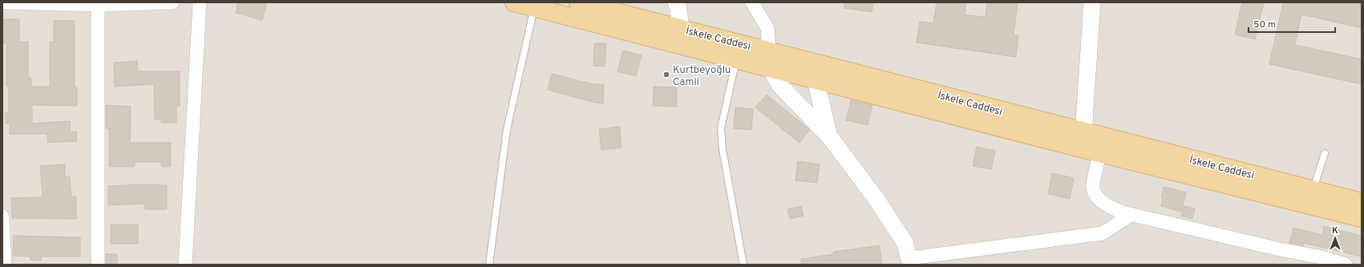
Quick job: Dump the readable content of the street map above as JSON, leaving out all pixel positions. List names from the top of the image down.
{
  "streets": {
    "main road": ["İskele Caddesi"]
  },
  "places": ["Kurtbeyoğlu Camii"],
  "scale_bar": "50 m",
  "north": "top"
}
